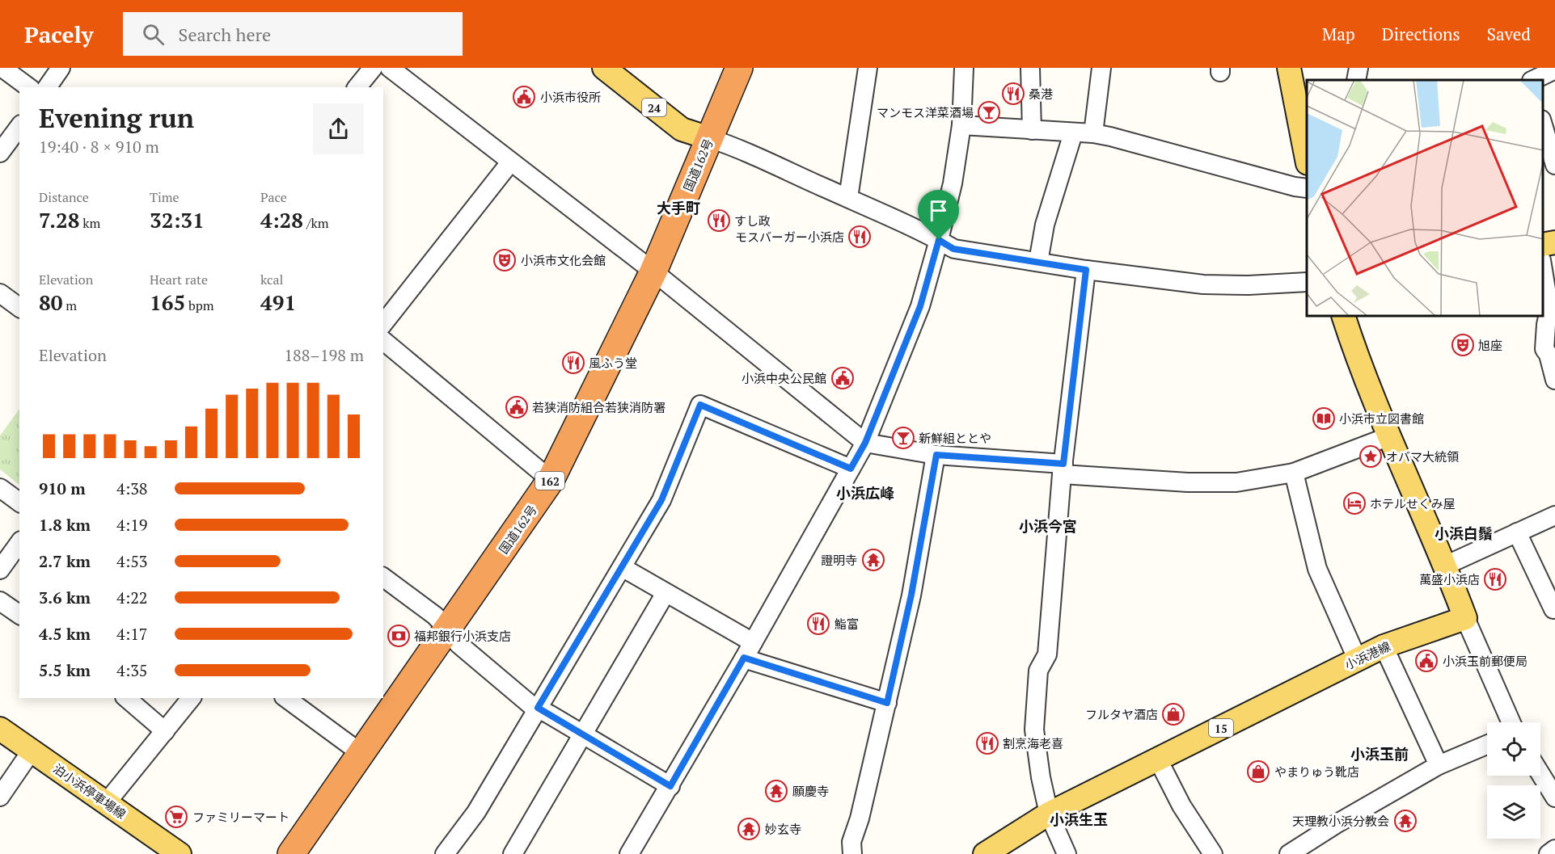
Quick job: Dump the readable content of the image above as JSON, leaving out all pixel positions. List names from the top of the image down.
{
  "streets": {
    "highway": ["国道162号", "162"],
    "main road": [
      "24",
      "小浜港線",
      "15",
      "泊小浜停車場線"
    ]
  },
  "crossings": [
    ["24", "国道162号"]
  ],
  "districts": [
    "大手町",
    "小浜広峰",
    "小浜今宮",
    "小浜白鬚",
    "小浜玉前",
    "小浜生玉"
  ],
  "places": {
    "restaurant": [
      "桑港",
      "すし政",
      "モスバーガー小浜店",
      "風ふう堂",
      "萬盛小浜店",
      "鮨富",
      "割烹海老喜"
    ],
    "public building": [
      "小浜市役所",
      "小浜中央公民館",
      "若狭消防組合若狭消防署",
      "小浜玉前郵便局"
    ],
    "bar": ["マンモス洋菜酒場", "新鮮組ととや"],
    "theatre": ["小浜市文化会館", "旭座"],
    "library": ["小浜市立図書館"],
    "place": ["オバマ大統領"],
    "hotel": ["ホテルせくみ屋"],
    "temple": [
      "證明寺",
      "願慶寺",
      "天理教小浜分教会",
      "妙玄寺"
    ],
    "bank": ["福邦銀行小浜支店"],
    "shop": ["フルタヤ酒店", "やまりゅう靴店"],
    "supermarket": ["ファミリーマート"]
  },
  "page": {
    "header": "Pacely",
    "search": "Search here",
    "nav": ["Map", "Directions", "Saved"],
    "heading": ["Evening run", "19:40 · 8 × 910 m"],
    "stats": [
      ["Distance", "7.28 km"],
      ["Time", "32:31"],
      ["Pace", "4:28 /km"],
      ["Elevation", "80 m"],
      ["Heart rate", "165 bpm"],
      ["kcal", "491"]
    ],
    "chart": ["Elevation", "188–198 m"],
    "list": [
      {
        "name": "910 m",
        "note": "4:38"
      },
      {
        "name": "1.8 km",
        "note": "4:19"
      },
      {
        "name": "2.7 km",
        "note": "4:53"
      },
      {
        "name": "3.6 km",
        "note": "4:22"
      },
      {
        "name": "4.5 km",
        "note": "4:17"
      },
      {
        "name": "5.5 km",
        "note": "4:35"
      }
    ]
  }
}
